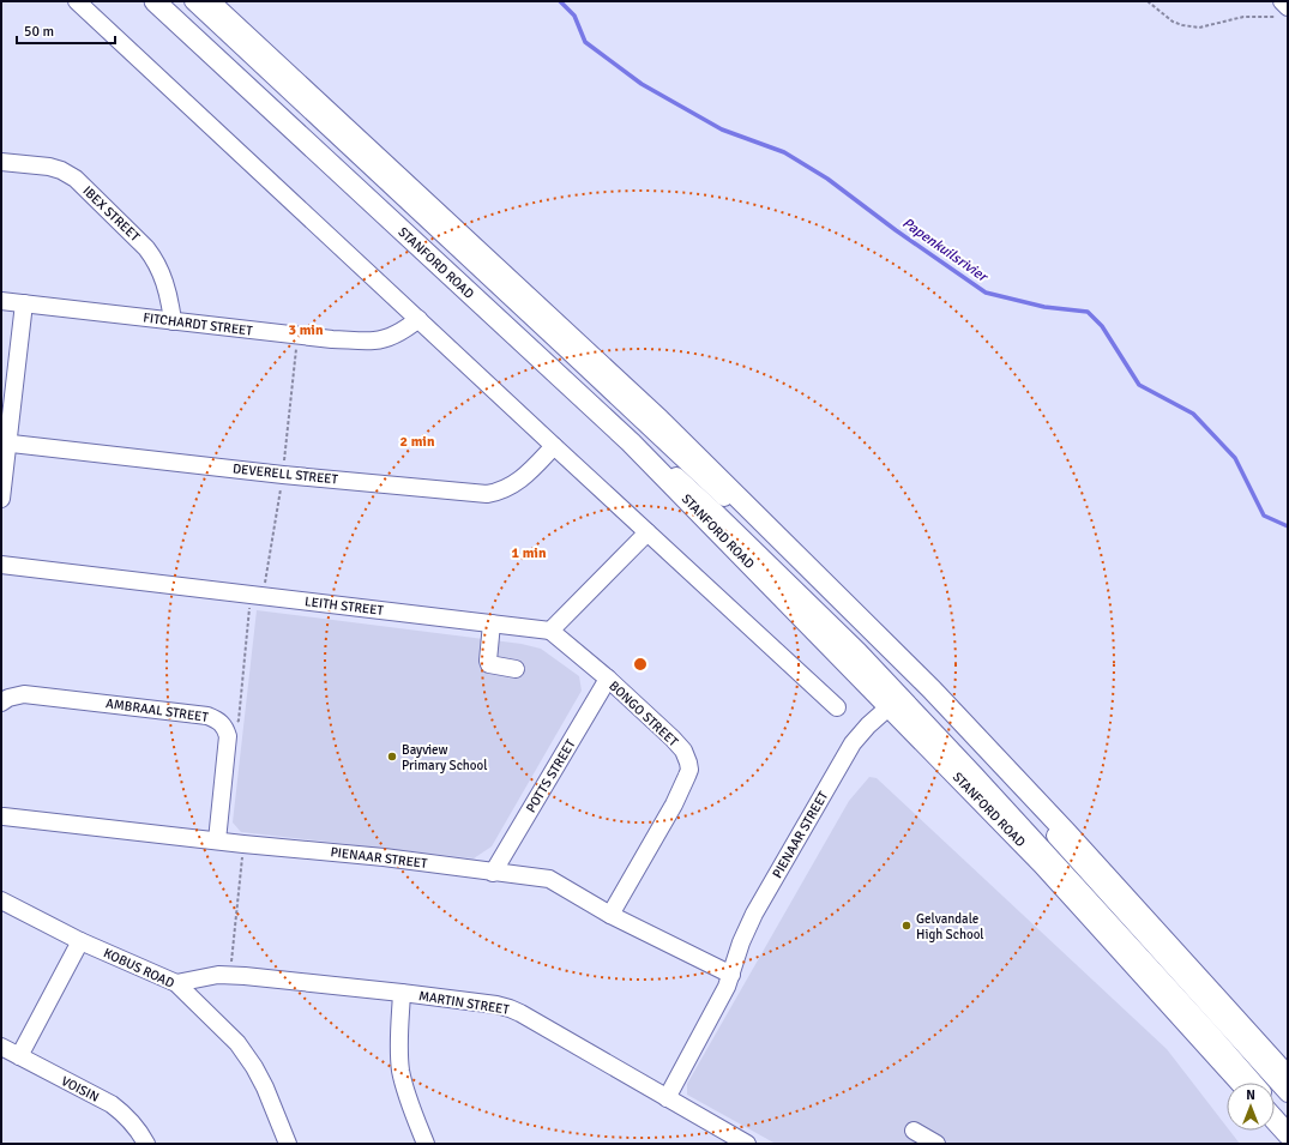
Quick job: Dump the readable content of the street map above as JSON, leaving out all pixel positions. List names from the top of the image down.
{
  "streets": {
    "main road": ["STANFORD ROAD"],
    "street": [
      "IBEX STREET",
      "FITCHARDT STREET",
      "DEVERELL STREET",
      "LEITH STREET",
      "AMBRAAL STREET",
      "BONGO STREET",
      "POTTS STREET",
      "PIENAAR STREET",
      "KOBUS ROAD",
      "MARTIN STREET",
      "VOISIN"
    ]
  },
  "crossings": [
    ["IBEX STREET", "FITCHARDT STREET"],
    ["STANFORD ROAD", "PIENAAR STREET"],
    ["LEITH STREET", "BONGO STREET"],
    ["BONGO STREET", "POTTS STREET"],
    ["BONGO STREET", "PIENAAR STREET"],
    ["POTTS STREET", "PIENAAR STREET"],
    ["PIENAAR STREET", "MARTIN STREET"],
    ["KOBUS ROAD", "MARTIN STREET"]
  ],
  "water": ["Papenkuilsrivier"],
  "places": ["Bayview Primary School", "Gelvandale High School"],
  "scale_bar": "50 m",
  "north": "top",
  "rings": ["3 min", "2 min", "1 min"]
}
